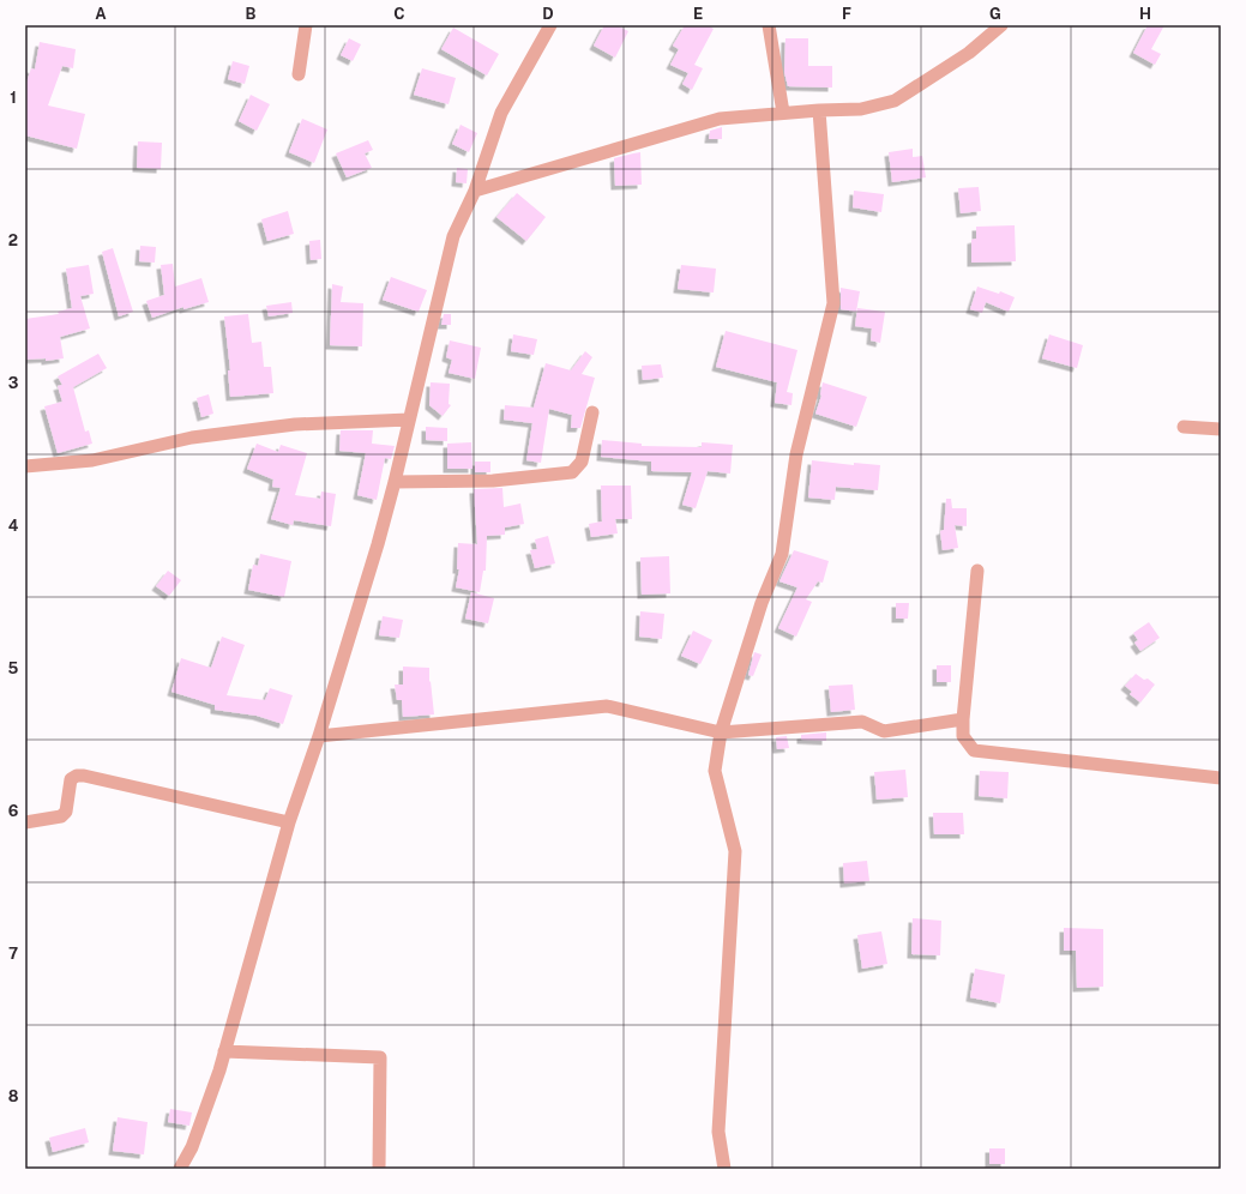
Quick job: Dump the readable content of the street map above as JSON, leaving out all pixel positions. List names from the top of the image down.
{
  "grid": {
    "columns": [
      "A",
      "B",
      "C",
      "D",
      "E",
      "F",
      "G",
      "H"
    ],
    "rows": [
      "1",
      "2",
      "3",
      "4",
      "5",
      "6",
      "7",
      "8"
    ]
  }
}
